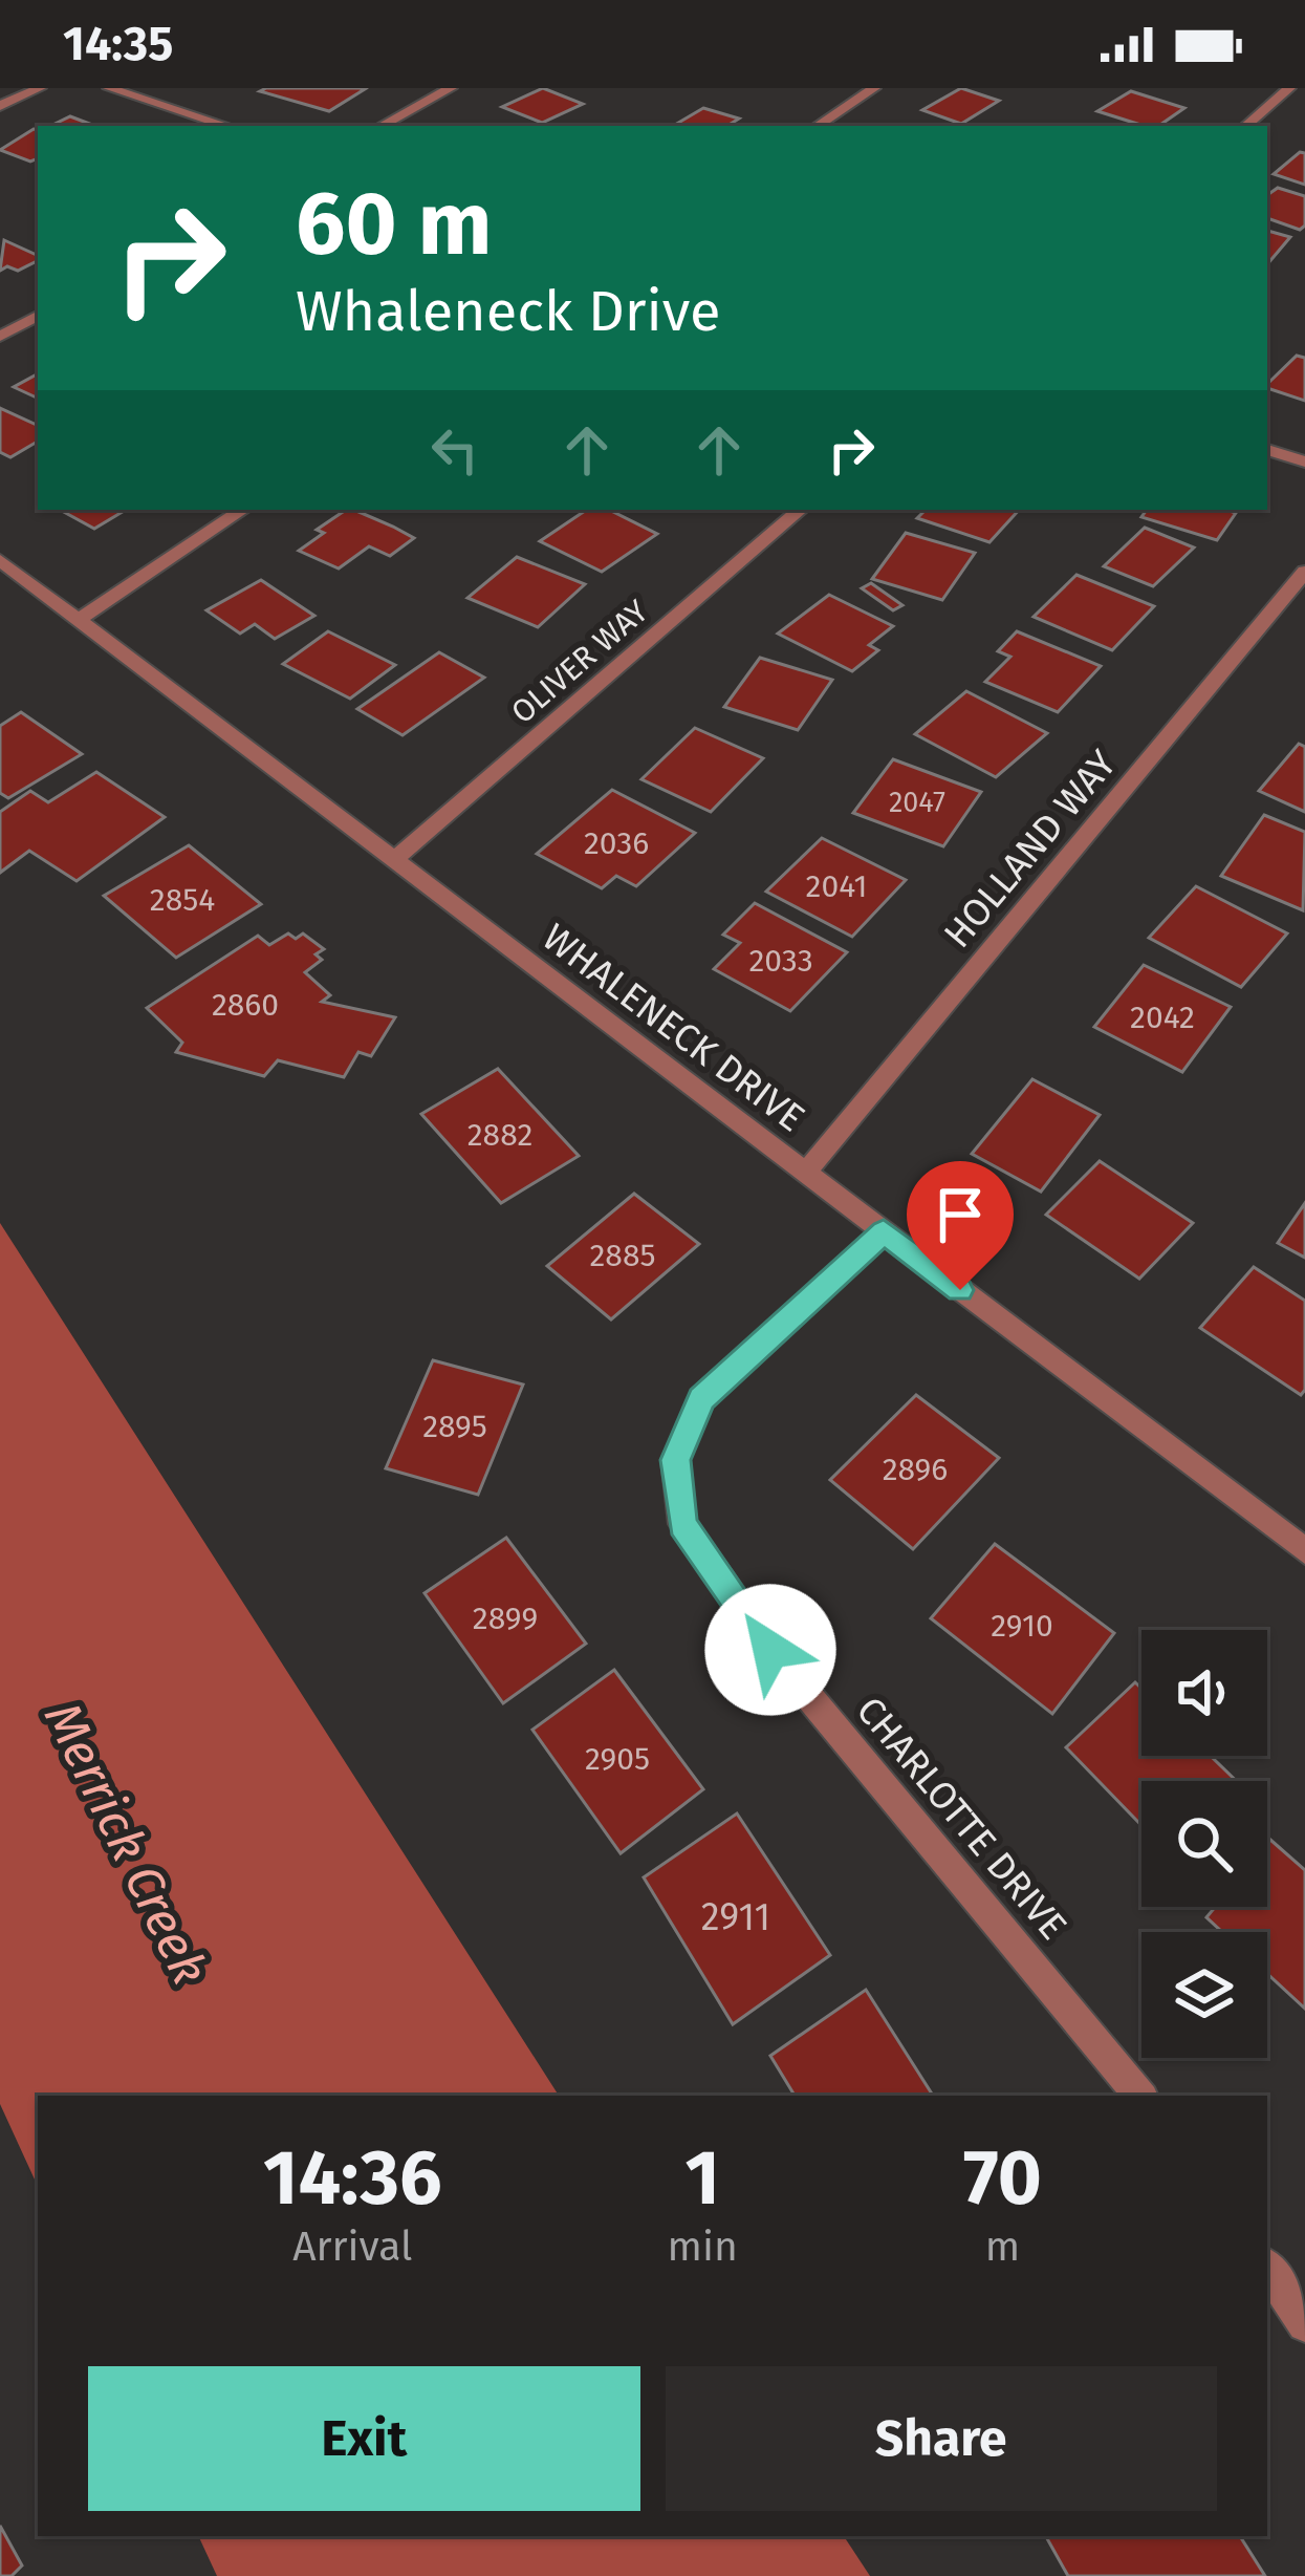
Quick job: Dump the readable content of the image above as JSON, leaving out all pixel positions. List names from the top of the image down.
{
  "streets": {
    "street": [
      "OLIVER WAY",
      "HOLLAND WAY",
      "WHALENECK DRIVE",
      "CHARLOTTE DRIVE"
    ]
  },
  "crossings": [
    ["OLIVER WAY", "WHALENECK DRIVE"],
    ["HOLLAND WAY", "WHALENECK DRIVE"],
    ["WHALENECK DRIVE", "CHARLOTTE DRIVE"]
  ],
  "water": ["Merrick Creek"],
  "house_numbers": [
    "2047",
    "2036",
    "2041",
    "2854",
    "2033",
    "2860",
    "2042",
    "2882",
    "2885",
    "2895",
    "2896",
    "2899",
    "2910",
    "2905",
    "2911"
  ],
  "page": {
    "status": "14:35",
    "turn": ["60 m", "Whaleneck Drive"],
    "eta": [
      "14:36",
      "Arrival",
      "1",
      "min",
      "70",
      "m"
    ],
    "buttons": ["Exit", "Share"]
  }
}
